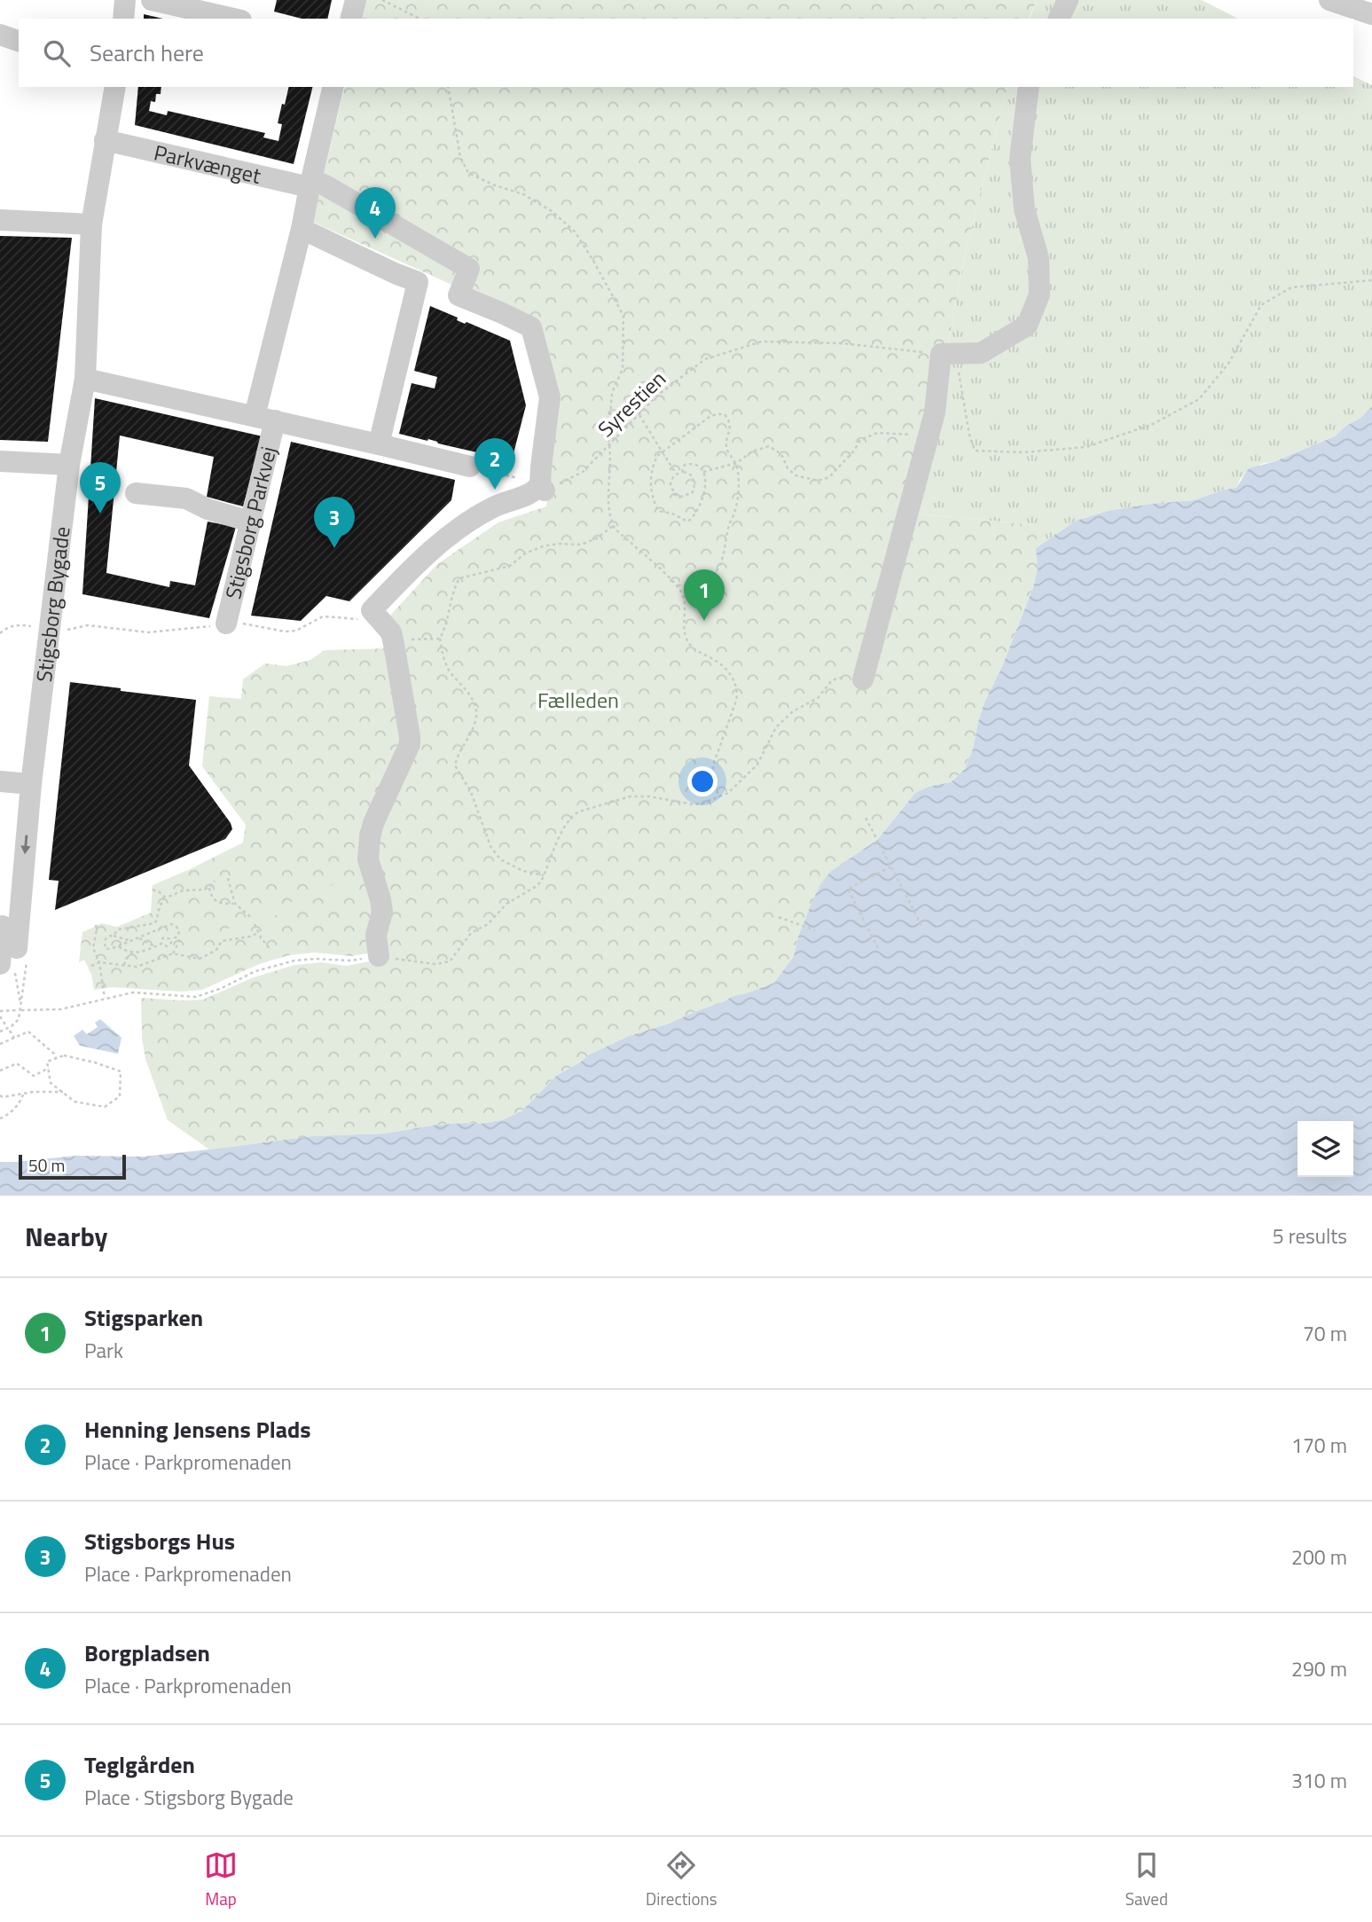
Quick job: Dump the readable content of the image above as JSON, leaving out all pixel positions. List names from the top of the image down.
{
  "streets": {
    "street": ["Parkvænget", "Stigsborg Parkvej", "Stigsborg Bygade"],
    "path": ["Syrestien"]
  },
  "crossings": [
    ["Parkvænget", "Syrestien"],
    ["Parkvænget", "Stigsborg Parkvej"],
    ["Parkvænget", "Stigsborg Bygade"],
    ["Stigsborg Parkvej", "Stigsborg Bygade"]
  ],
  "parks": ["Fælleden"],
  "scale_bar": "50 m",
  "page": {
    "search": "Search here",
    "pins": [
      "4",
      "2",
      "5",
      "3",
      "1"
    ],
    "scale": "50 m",
    "heading": ["Nearby", "5 results"],
    "list": [
      {
        "mark": "1",
        "name": "Stigsparken",
        "note": "Park",
        "value": "70 m"
      },
      {
        "mark": "2",
        "name": "Henning Jensens Plads",
        "note": "Place · Parkpromenaden",
        "value": "170 m"
      },
      {
        "mark": "3",
        "name": "Stigsborgs Hus",
        "note": "Place · Parkpromenaden",
        "value": "200 m"
      },
      {
        "mark": "4",
        "name": "Borgpladsen",
        "note": "Place · Parkpromenaden",
        "value": "290 m"
      },
      {
        "mark": "5",
        "name": "Teglgården",
        "note": "Place · Stigsborg Bygade",
        "value": "310 m"
      }
    ],
    "nav": ["Map", "Directions", "Saved"]
  }
}
